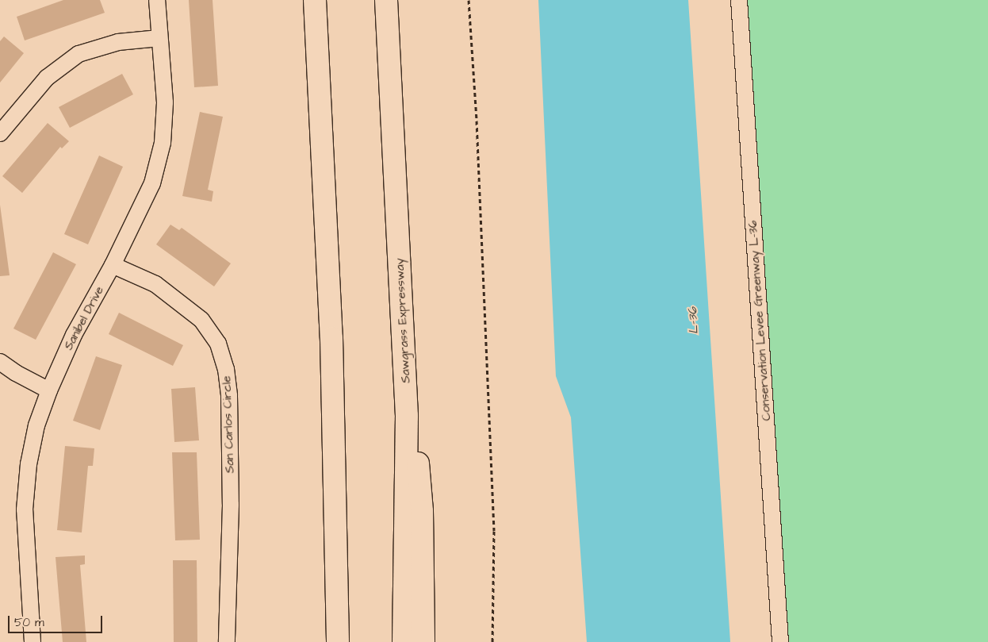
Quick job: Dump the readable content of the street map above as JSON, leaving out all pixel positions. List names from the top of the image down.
{
  "streets": {
    "highway": ["Sawgrass Expressway"],
    "street": ["Sanibel Drive", "Conservation Levee Greenway L-36", "San Carlos Circle"]
  },
  "crossings": [
    ["Sanibel Drive", "San Carlos Circle"]
  ],
  "water": ["L-36"],
  "scale_bar": "50 m"
}
